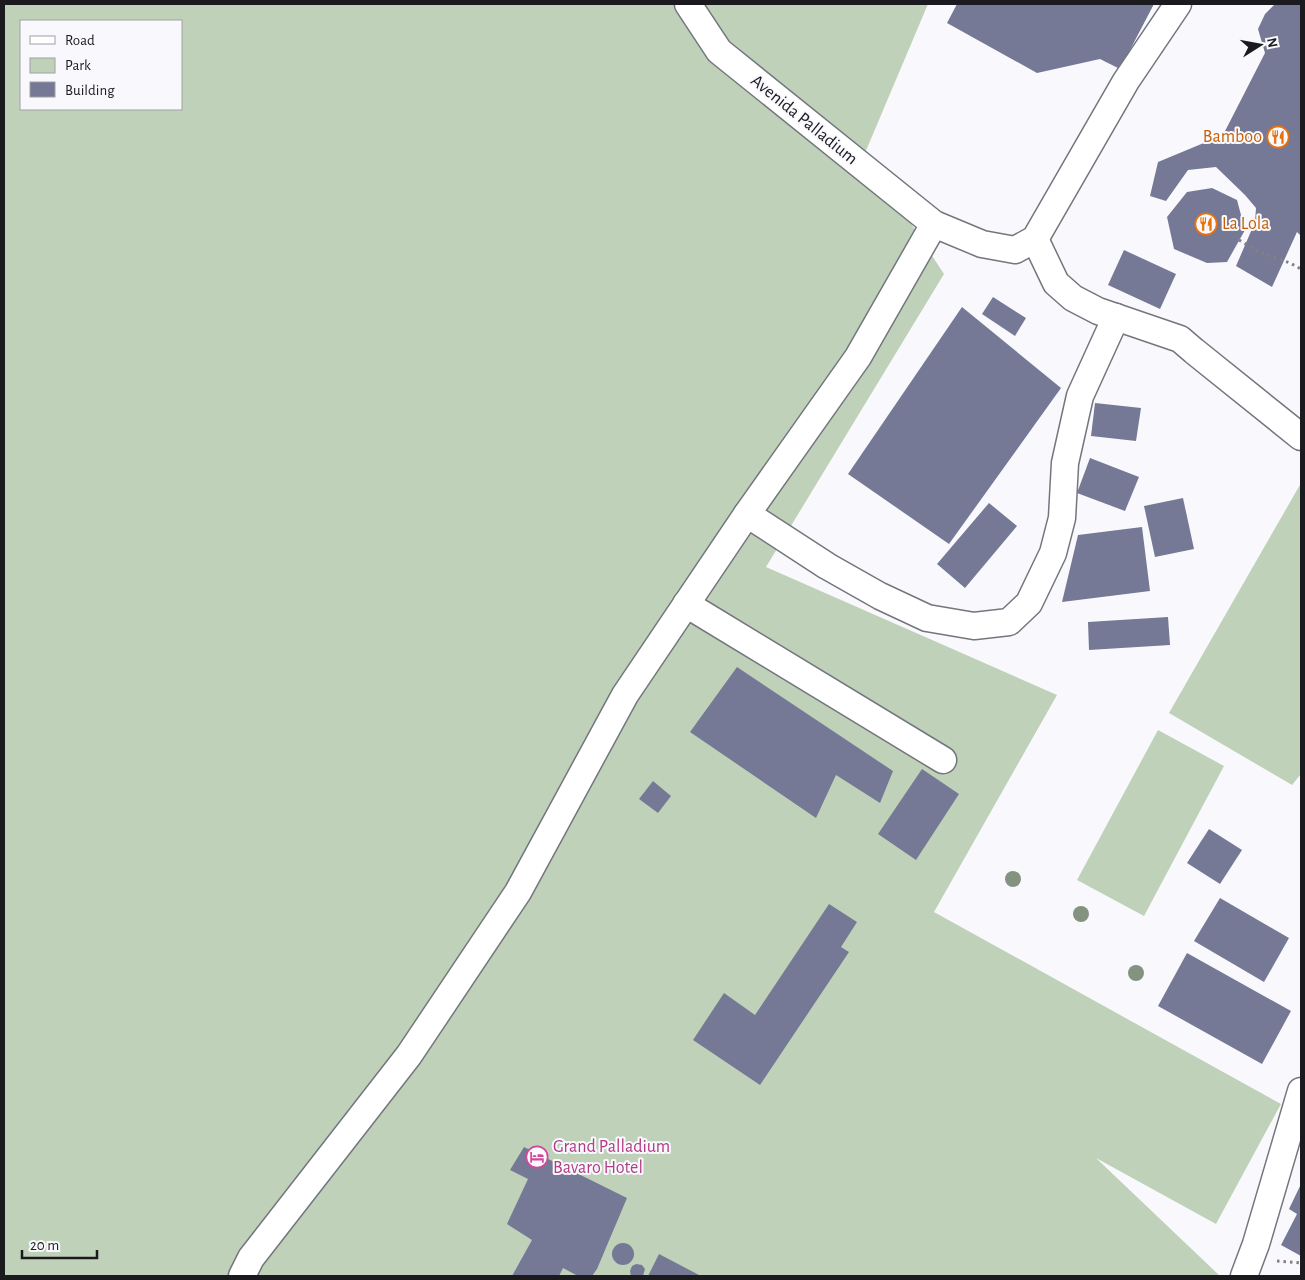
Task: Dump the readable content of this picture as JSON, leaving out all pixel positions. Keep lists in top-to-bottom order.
{
  "streets": {
    "street": ["Avenida Palladium"]
  },
  "places": {
    "restaurant": ["Bamboo", "La Lola"],
    "hotel": ["Grand Palladium Bavaro Hotel"]
  },
  "legend": ["Road", "Park", "Building"],
  "scale_bar": "20 m",
  "north": "right"
}
